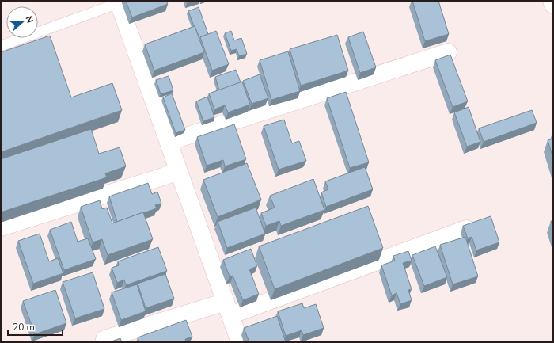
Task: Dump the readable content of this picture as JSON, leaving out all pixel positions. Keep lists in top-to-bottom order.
{
  "scale_bar": "20 m",
  "north": "right"
}
